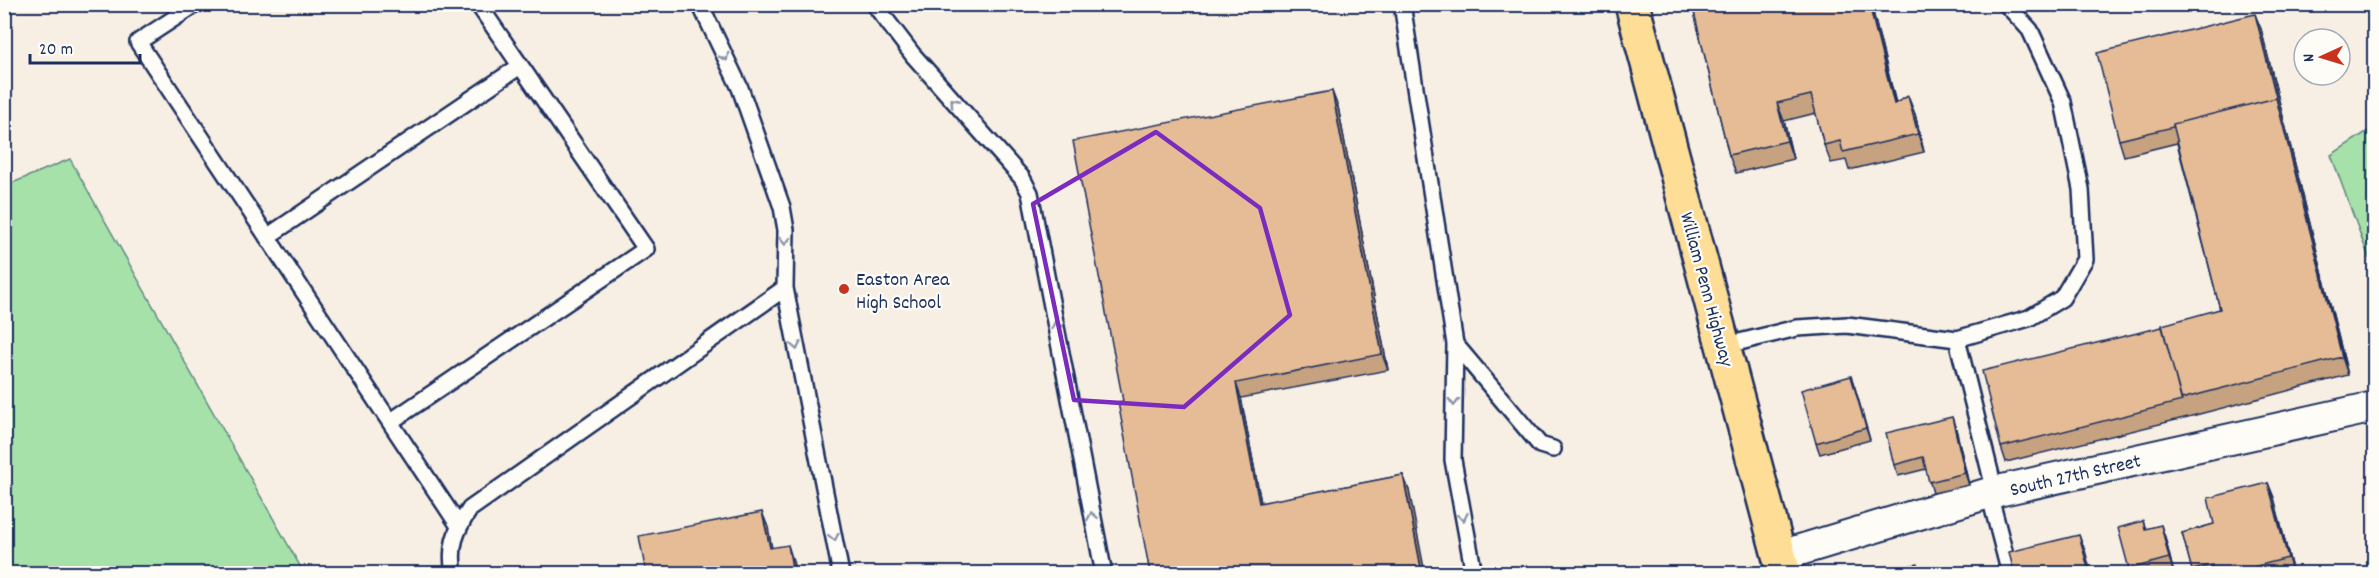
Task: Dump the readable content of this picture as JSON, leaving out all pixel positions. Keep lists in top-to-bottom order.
{
  "streets": {
    "main road": ["William Penn Highway"],
    "street": ["South 27th Street"]
  },
  "crossings": [
    ["William Penn Highway", "South 27th Street"]
  ],
  "places": ["Easton Area High School"],
  "scale_bar": "20 m",
  "north": "left"
}
